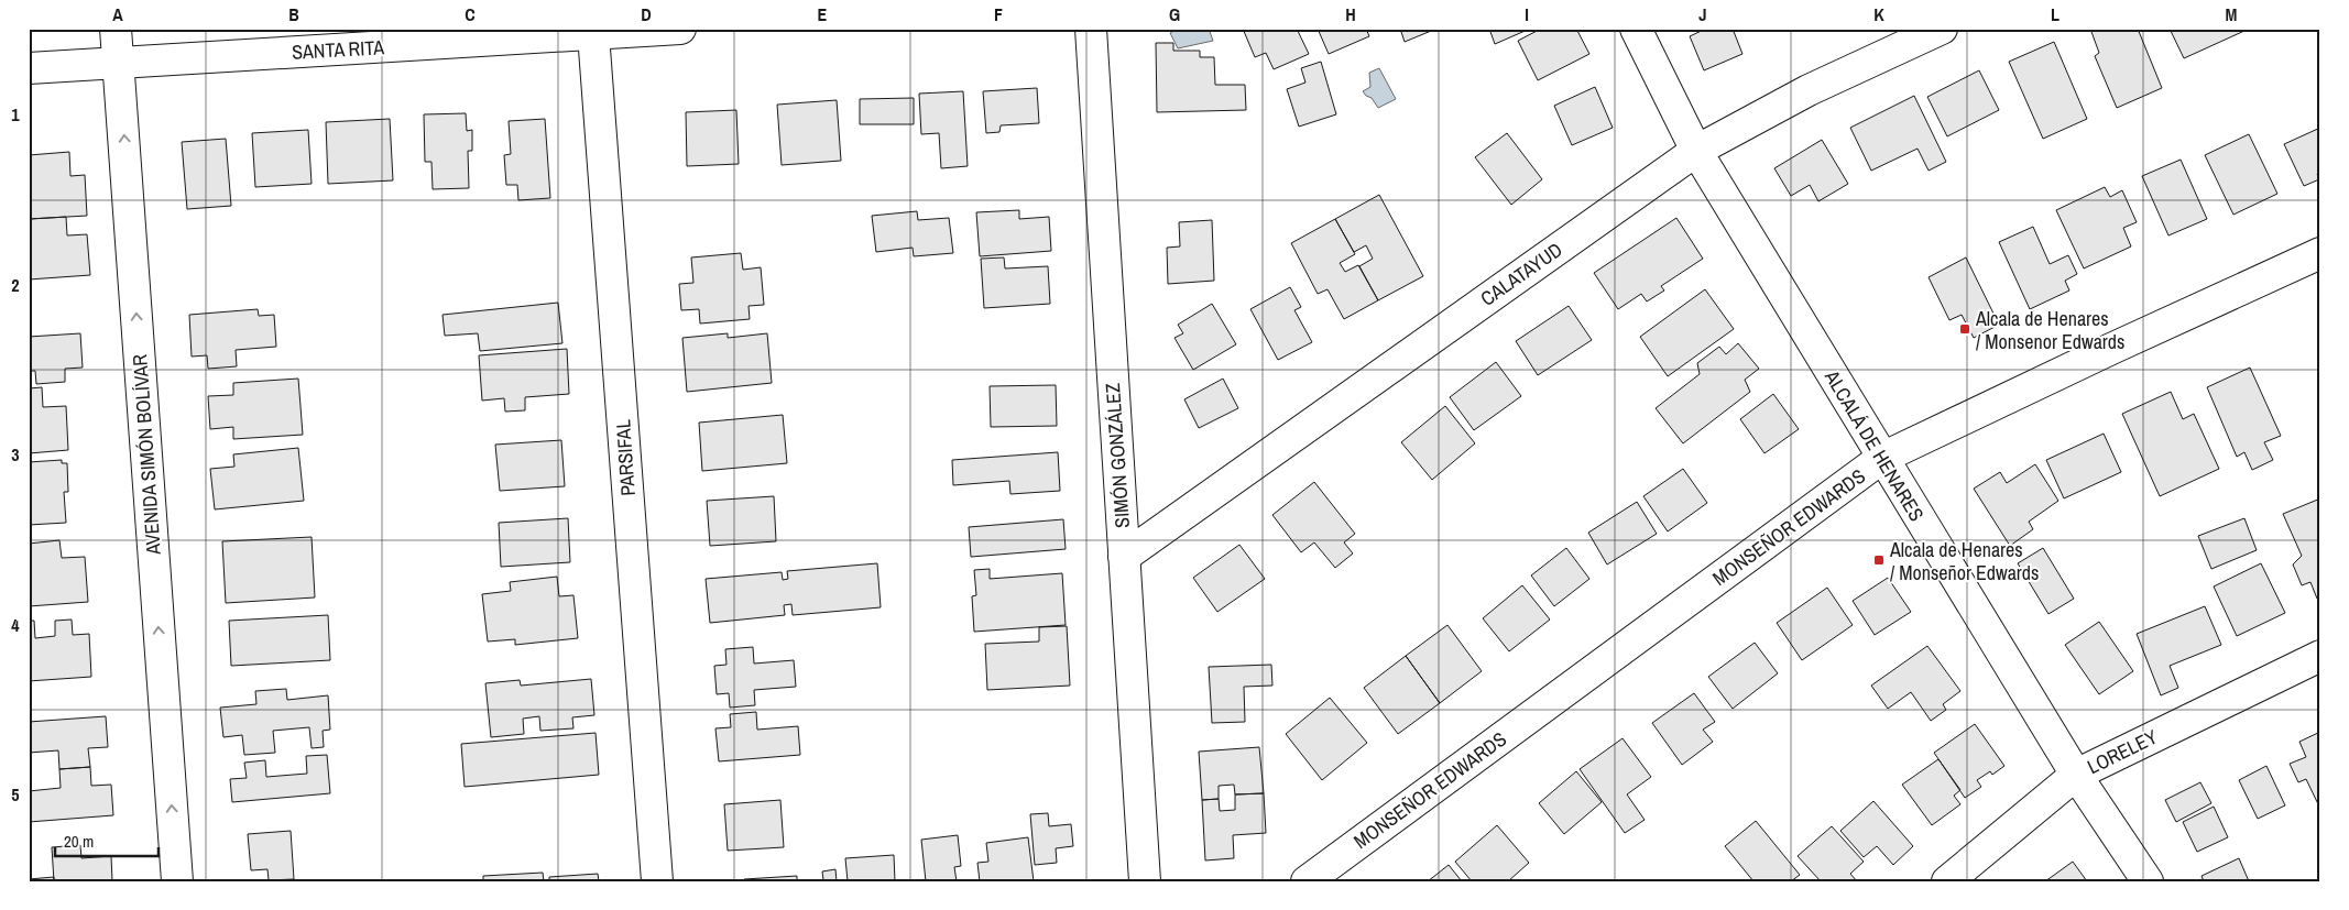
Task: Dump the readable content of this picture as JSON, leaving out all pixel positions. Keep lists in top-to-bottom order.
{
  "streets": {
    "street": [
      "SANTA RITA",
      "CALATAYUD",
      "ALCALÁ DE HENARES",
      "AVENIDA SIMÓN BOLÍVAR",
      "SIMÓN GONZÁLEZ",
      "PARSIFAL",
      "MONSEÑOR EDWARDS",
      "LORELEY"
    ]
  },
  "crossings": [
    ["SANTA RITA", "AVENIDA SIMÓN BOLÍVAR"],
    ["SANTA RITA", "PARSIFAL"],
    ["CALATAYUD", "ALCALÁ DE HENARES"],
    ["CALATAYUD", "SIMÓN GONZÁLEZ"],
    ["ALCALÁ DE HENARES", "MONSEÑOR EDWARDS"],
    ["ALCALÁ DE HENARES", "LORELEY"]
  ],
  "one_way": ["AVENIDA SIMÓN BOLÍVAR"],
  "places": {
    "transit": ["Alcala de Henares / Monsenor Edwards", "Alcala de Henares / Monseñor Edwards"]
  },
  "scale_bar": "20 m",
  "grid": {
    "columns": [
      "A",
      "B",
      "C",
      "D",
      "E",
      "F",
      "G",
      "H",
      "I",
      "J",
      "K",
      "L",
      "M"
    ],
    "rows": [
      "1",
      "2",
      "3",
      "4",
      "5"
    ]
  }
}
